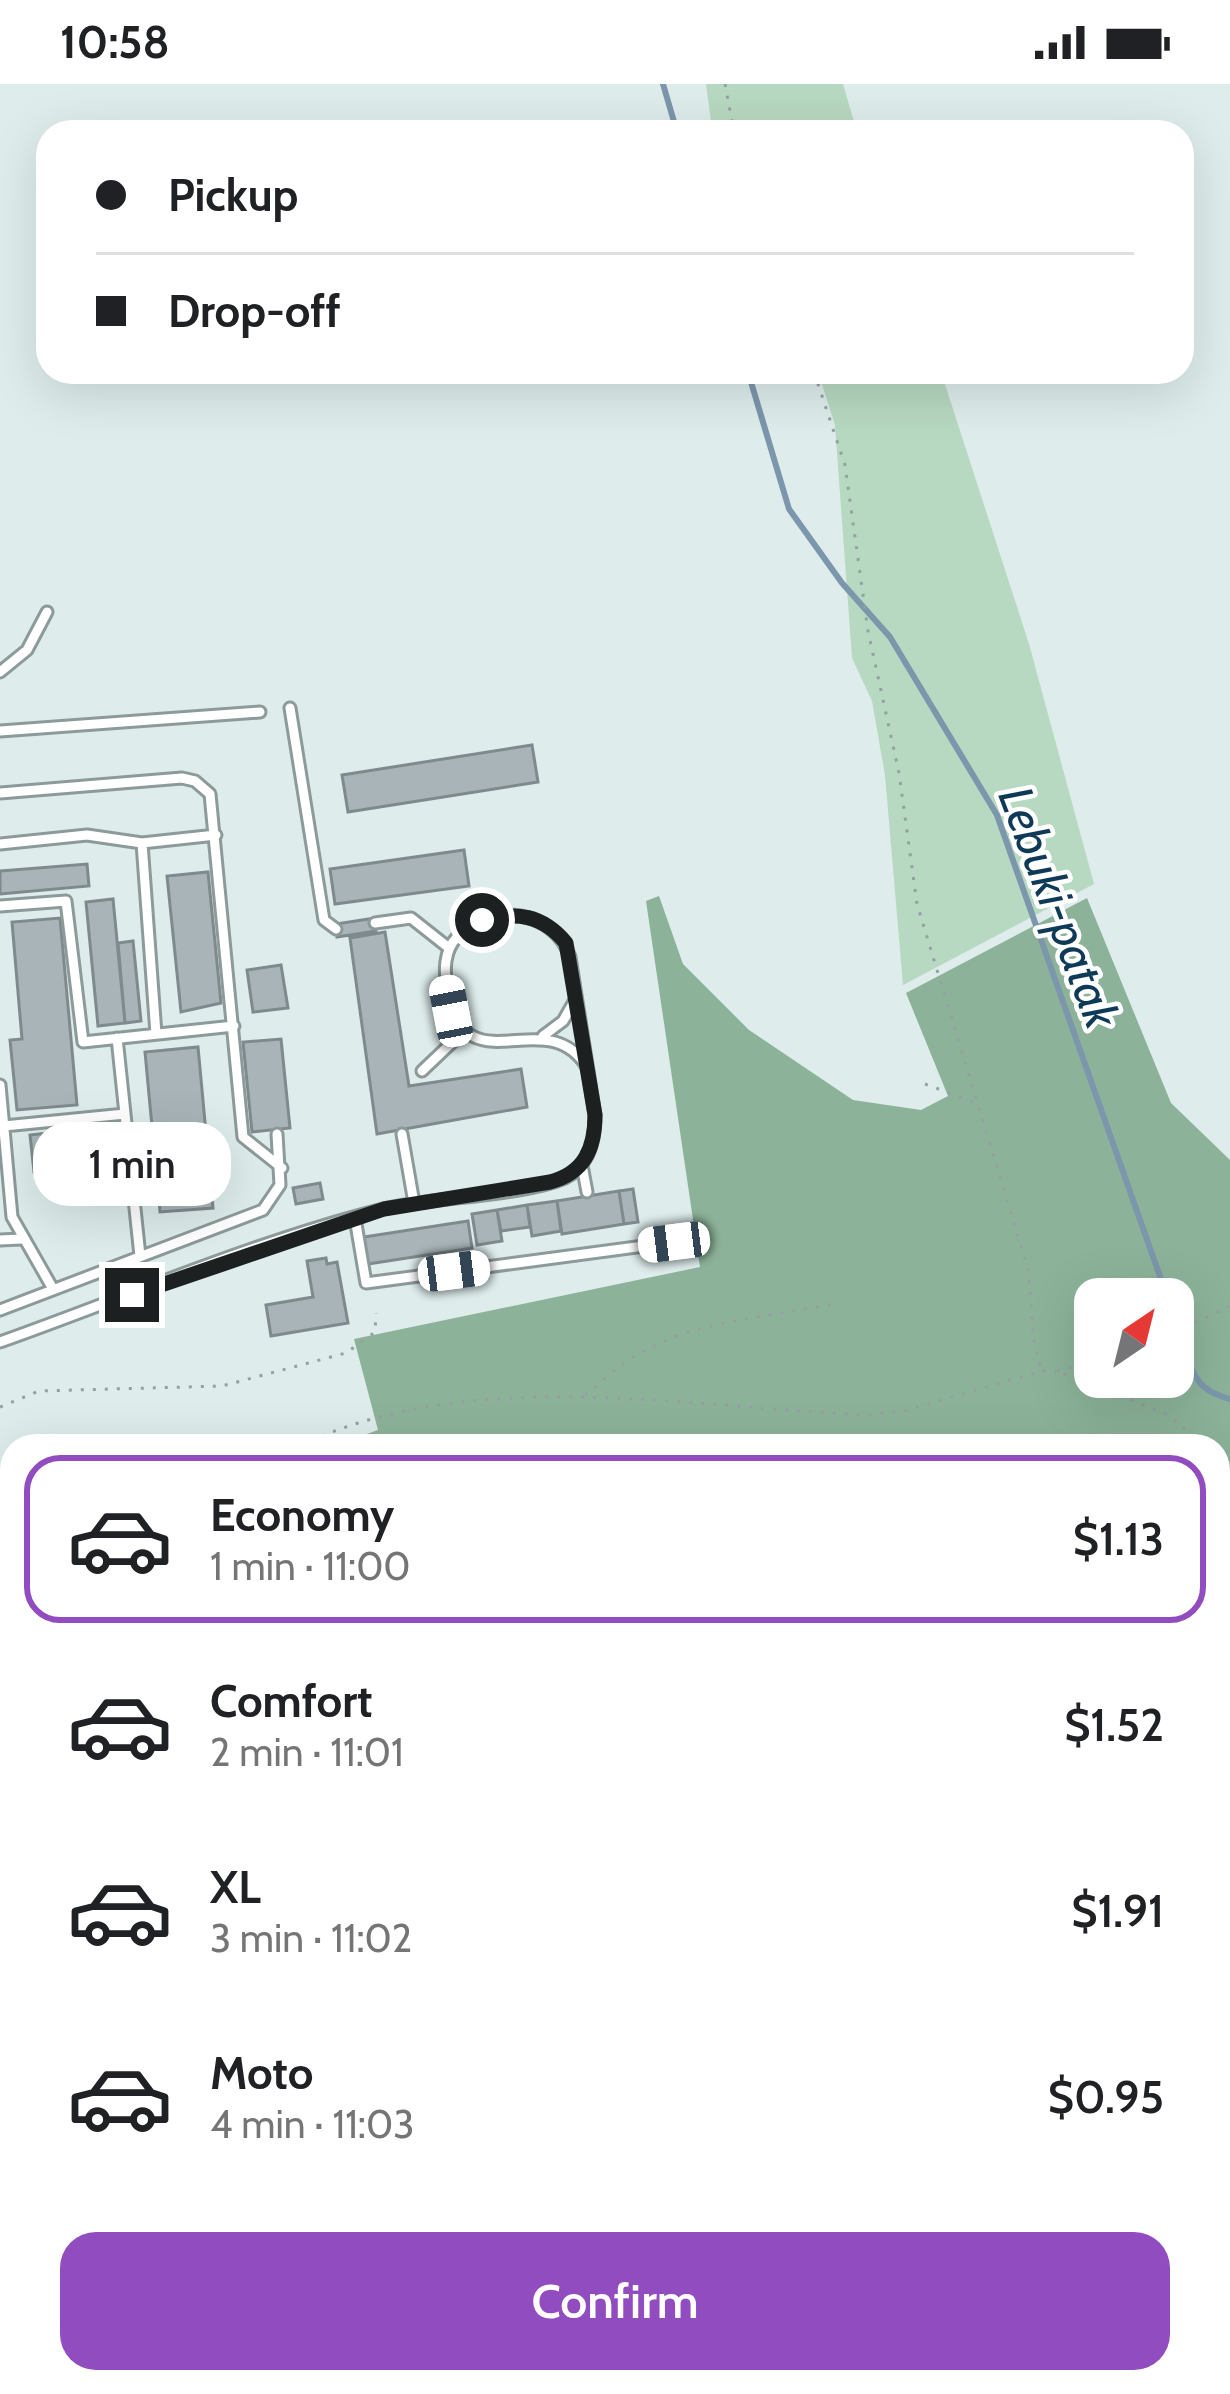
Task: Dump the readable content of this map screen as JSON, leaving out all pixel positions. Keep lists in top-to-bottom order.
{
  "water": ["Lebuki-patak"],
  "north": "top right",
  "page": {
    "status": "10:58",
    "banner": ["Pickup", "Drop-off"],
    "bubble": "1 min",
    "list": [
      {
        "name": "Economy",
        "note": "1 min · 11:00",
        "value": "$1.13"
      },
      {
        "name": "Comfort",
        "note": "2 min · 11:01",
        "value": "$1.52"
      },
      {
        "name": "XL",
        "note": "3 min · 11:02",
        "value": "$1.91"
      },
      {
        "name": "Moto",
        "note": "4 min · 11:03",
        "value": "$0.95"
      }
    ],
    "buttons": "Confirm"
  }
}
